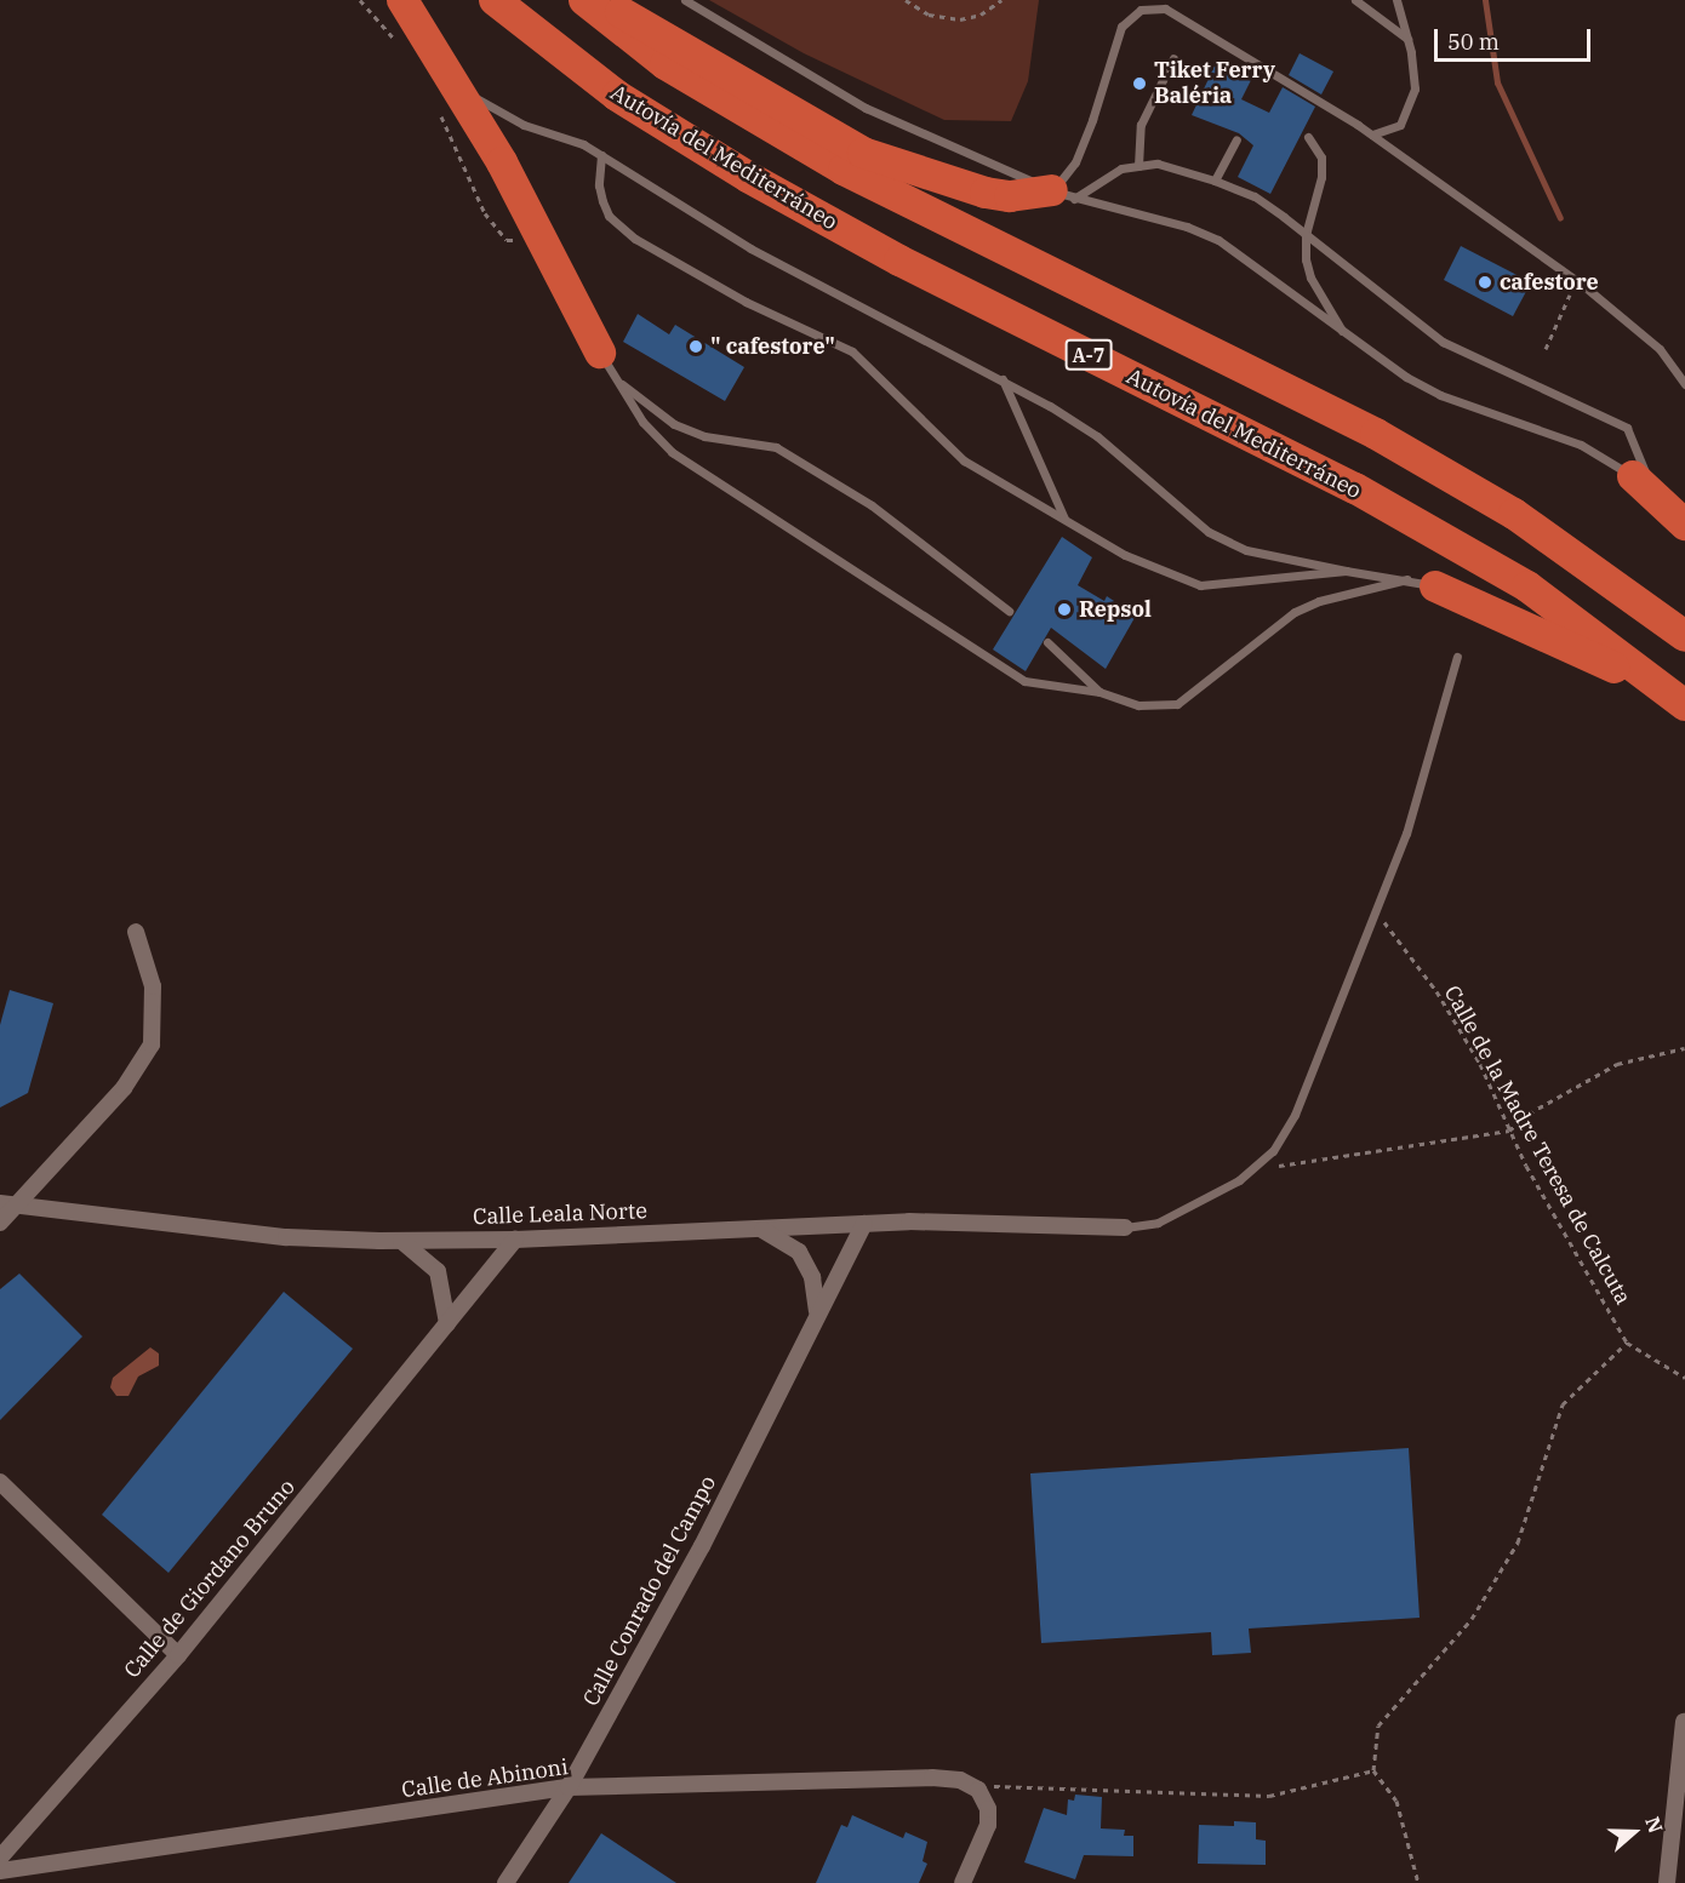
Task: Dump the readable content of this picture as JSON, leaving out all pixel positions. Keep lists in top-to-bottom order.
{
  "streets": {
    "highway": ["Autovía del Mediterráneo", "A-7"],
    "street": [
      "Calle Leala Norte",
      "Calle de Giordano Bruno",
      "Calle Conrado del Campo",
      "Calle de Abinoni"
    ],
    "path": ["Calle de la Madre Teresa de Calcuta"]
  },
  "crossings": [
    ["Calle Leala Norte", "Calle de Giordano Bruno"],
    ["Calle Leala Norte", "Calle Conrado del Campo"],
    ["Calle Conrado del Campo", "Calle de Abinoni"]
  ],
  "places": [
    "Tiket Ferry Baléria",
    "cafestore",
    "\" cafestore\"",
    "Repsol"
  ],
  "scale_bar": "50 m",
  "north": "right"
}
